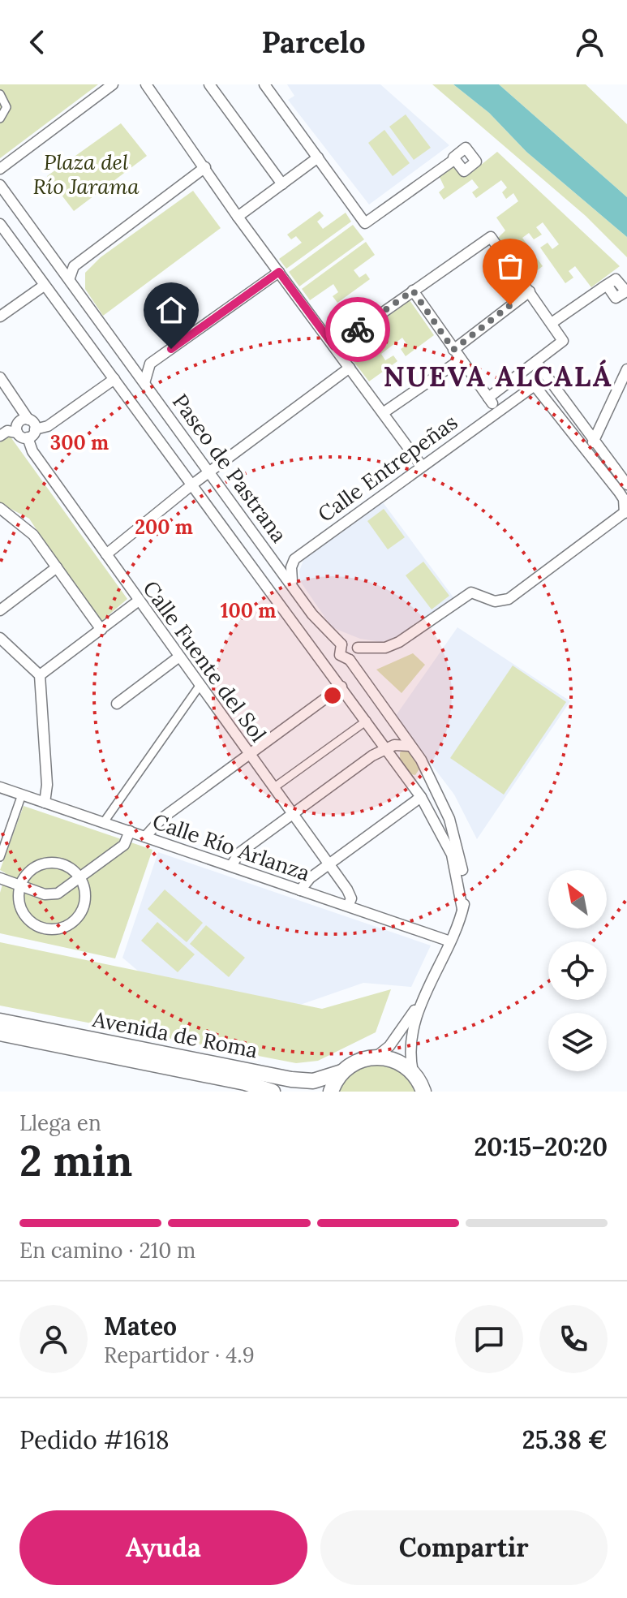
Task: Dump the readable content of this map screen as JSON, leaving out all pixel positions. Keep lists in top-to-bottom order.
{
  "streets": {
    "main road": ["Avenida de Roma"],
    "street": [
      "Paseo de Pastrana",
      "Calle Entrepeñas",
      "Calle Fuente del Sol",
      "Calle Río Arlanza"
    ]
  },
  "crossings": [
    ["Calle Fuente del Sol", "Calle Río Arlanza"]
  ],
  "districts": ["NUEVA ALCALÁ"],
  "parks": ["Plaza del Río Jarama"],
  "north": "top left",
  "page": {
    "header": "Parcelo",
    "heading": ["2 min", "Llega en", "20:15–20:20"],
    "panel": [
      "Mateo",
      "Repartidor · 4.9",
      "Pedido #1618",
      "25.38 €"
    ],
    "bar": "En camino · 210 m",
    "buttons": ["Ayuda", "Compartir"]
  },
  "rings": ["300 m", "200 m", "100 m"]
}
